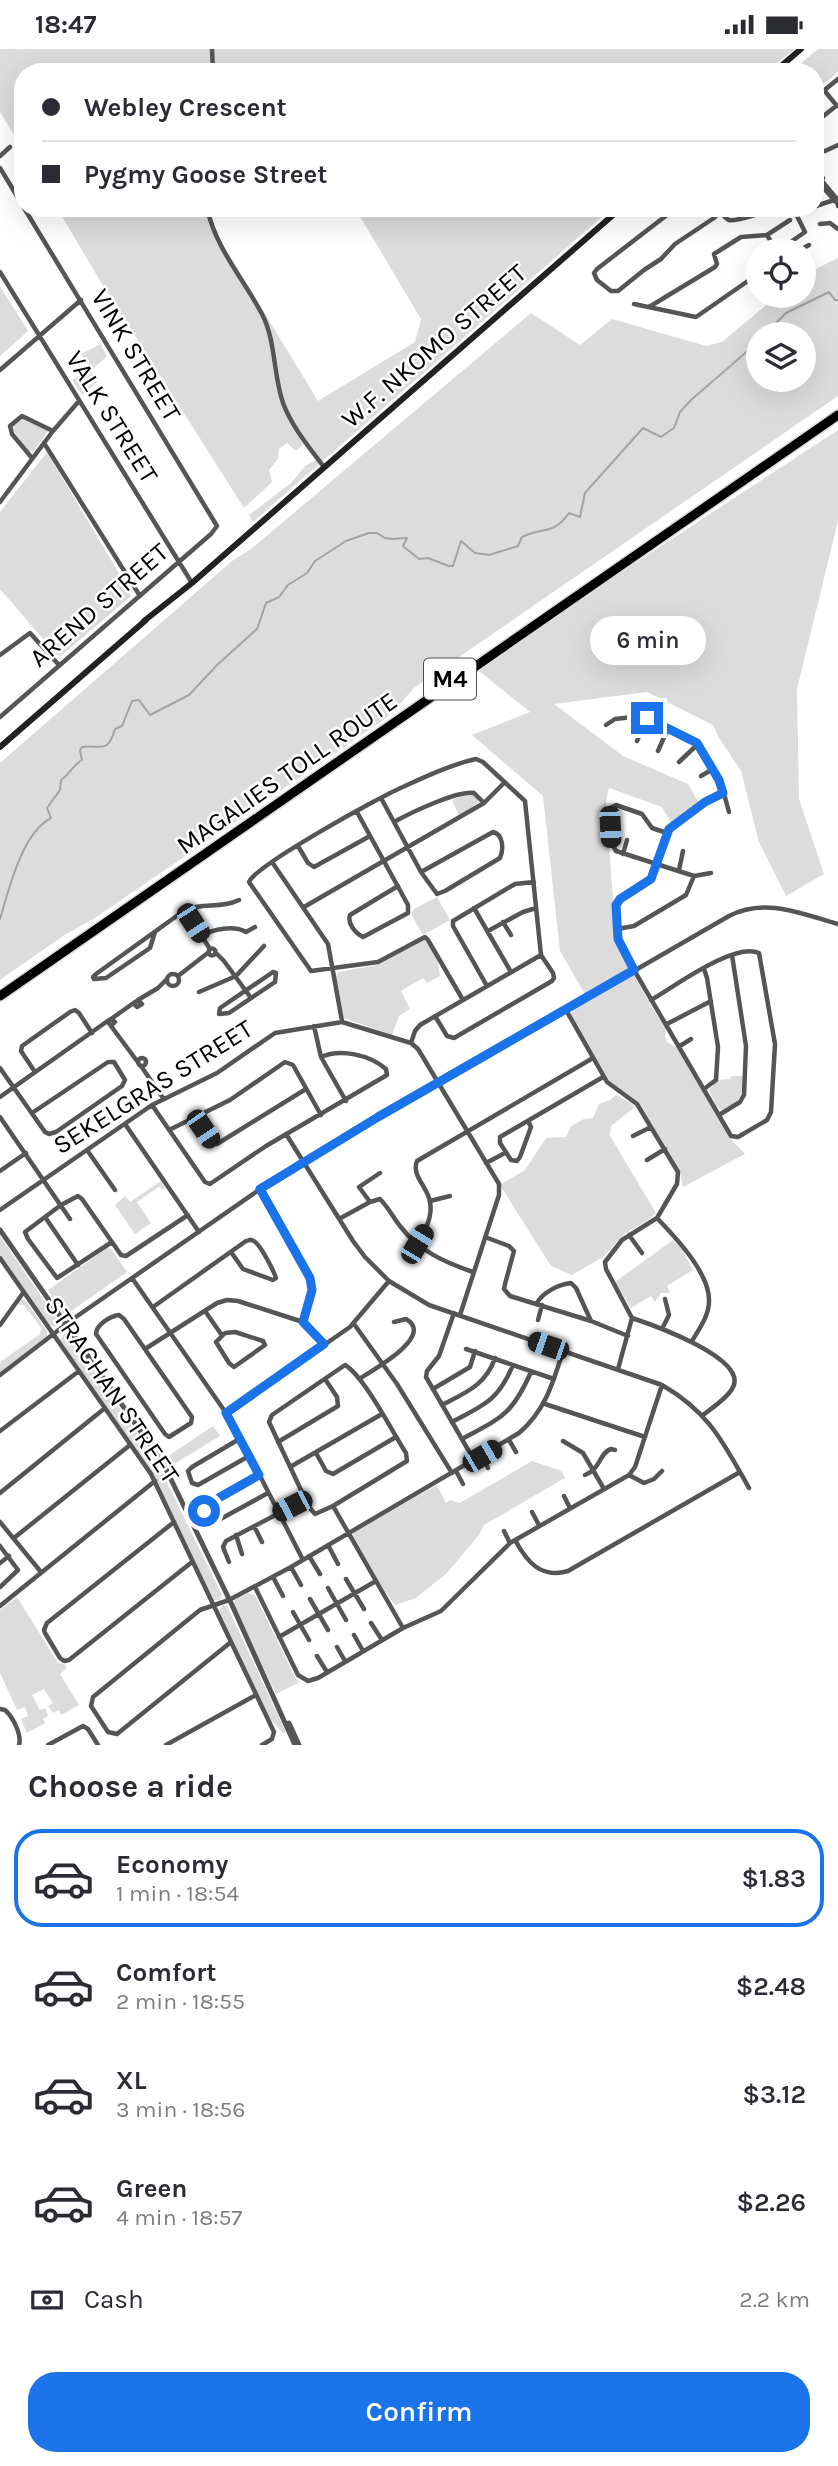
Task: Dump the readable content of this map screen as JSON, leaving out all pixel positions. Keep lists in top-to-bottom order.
{
  "streets": {
    "highway": ["M4", "MAGALIES TOLL ROUTE"],
    "main road": ["W.F. NKOMO STREET"],
    "street": [
      "VINK STREET",
      "VALK STREET",
      "AREND STREET",
      "SEKELGRAS STREET",
      "STRACHAN STREET"
    ]
  },
  "crossings": [
    ["W.F. NKOMO STREET", "VALK STREET"],
    ["VINK STREET", "AREND STREET"],
    ["VALK STREET", "AREND STREET"]
  ],
  "page": {
    "status": "18:47",
    "banner": ["Webley Crescent", "Pygmy Goose Street"],
    "bubble": "6 min",
    "heading": "Choose a ride",
    "list": [
      {
        "name": "Economy",
        "note": "1 min · 18:54",
        "value": "$1.83"
      },
      {
        "name": "Comfort",
        "note": "2 min · 18:55",
        "value": "$2.48"
      },
      {
        "name": "XL",
        "note": "3 min · 18:56",
        "value": "$3.12"
      },
      {
        "name": "Green",
        "note": "4 min · 18:57",
        "value": "$2.26"
      }
    ],
    "pay": ["Cash", "2.2 km"],
    "buttons": "Confirm"
  }
}
